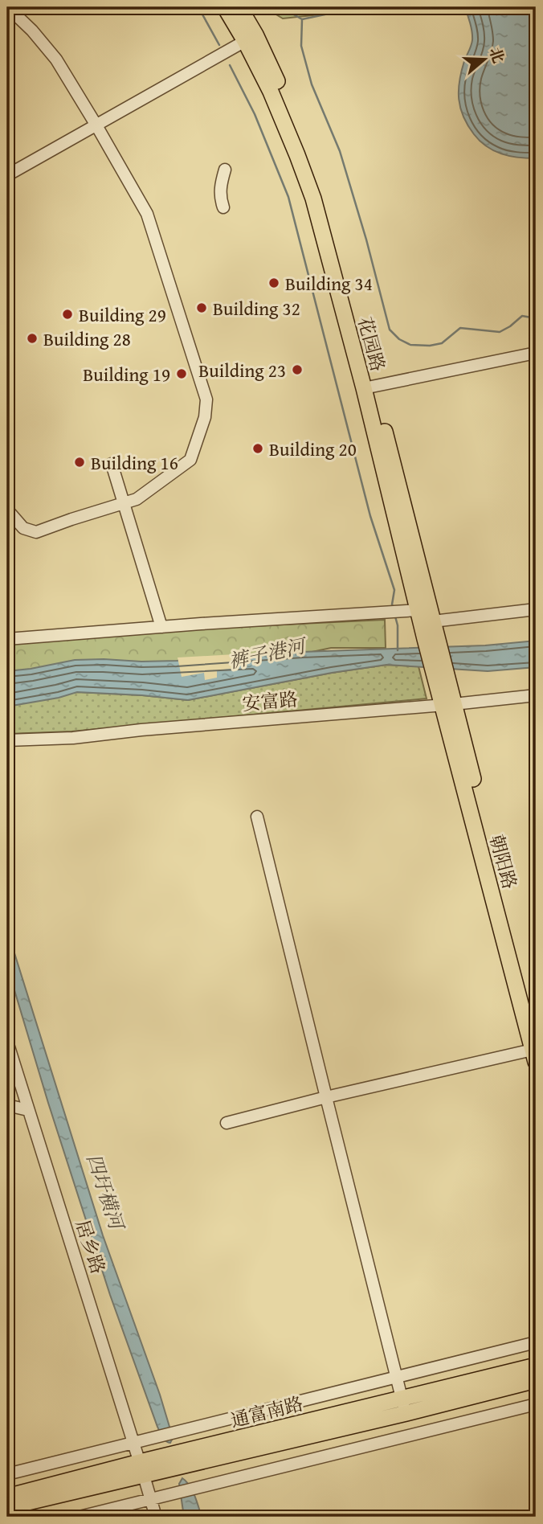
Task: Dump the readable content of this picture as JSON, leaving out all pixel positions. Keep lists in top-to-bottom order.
{
  "streets": {
    "main road": ["花园路", "朝阳路", "通富南路"],
    "street": ["安富路", "居乡路"]
  },
  "crossings": [
    ["花园路", "安富路"],
    ["花园路", "朝阳路"],
    ["安富路", "朝阳路"],
    ["居乡路", "通富南路"]
  ],
  "water": ["裤子港河", "四圩横河"],
  "places": [
    "Building 34",
    "Building 32",
    "Building 29",
    "Building 28",
    "Building 23",
    "Building 19",
    "Building 20",
    "Building 16"
  ],
  "north": "right"
}
